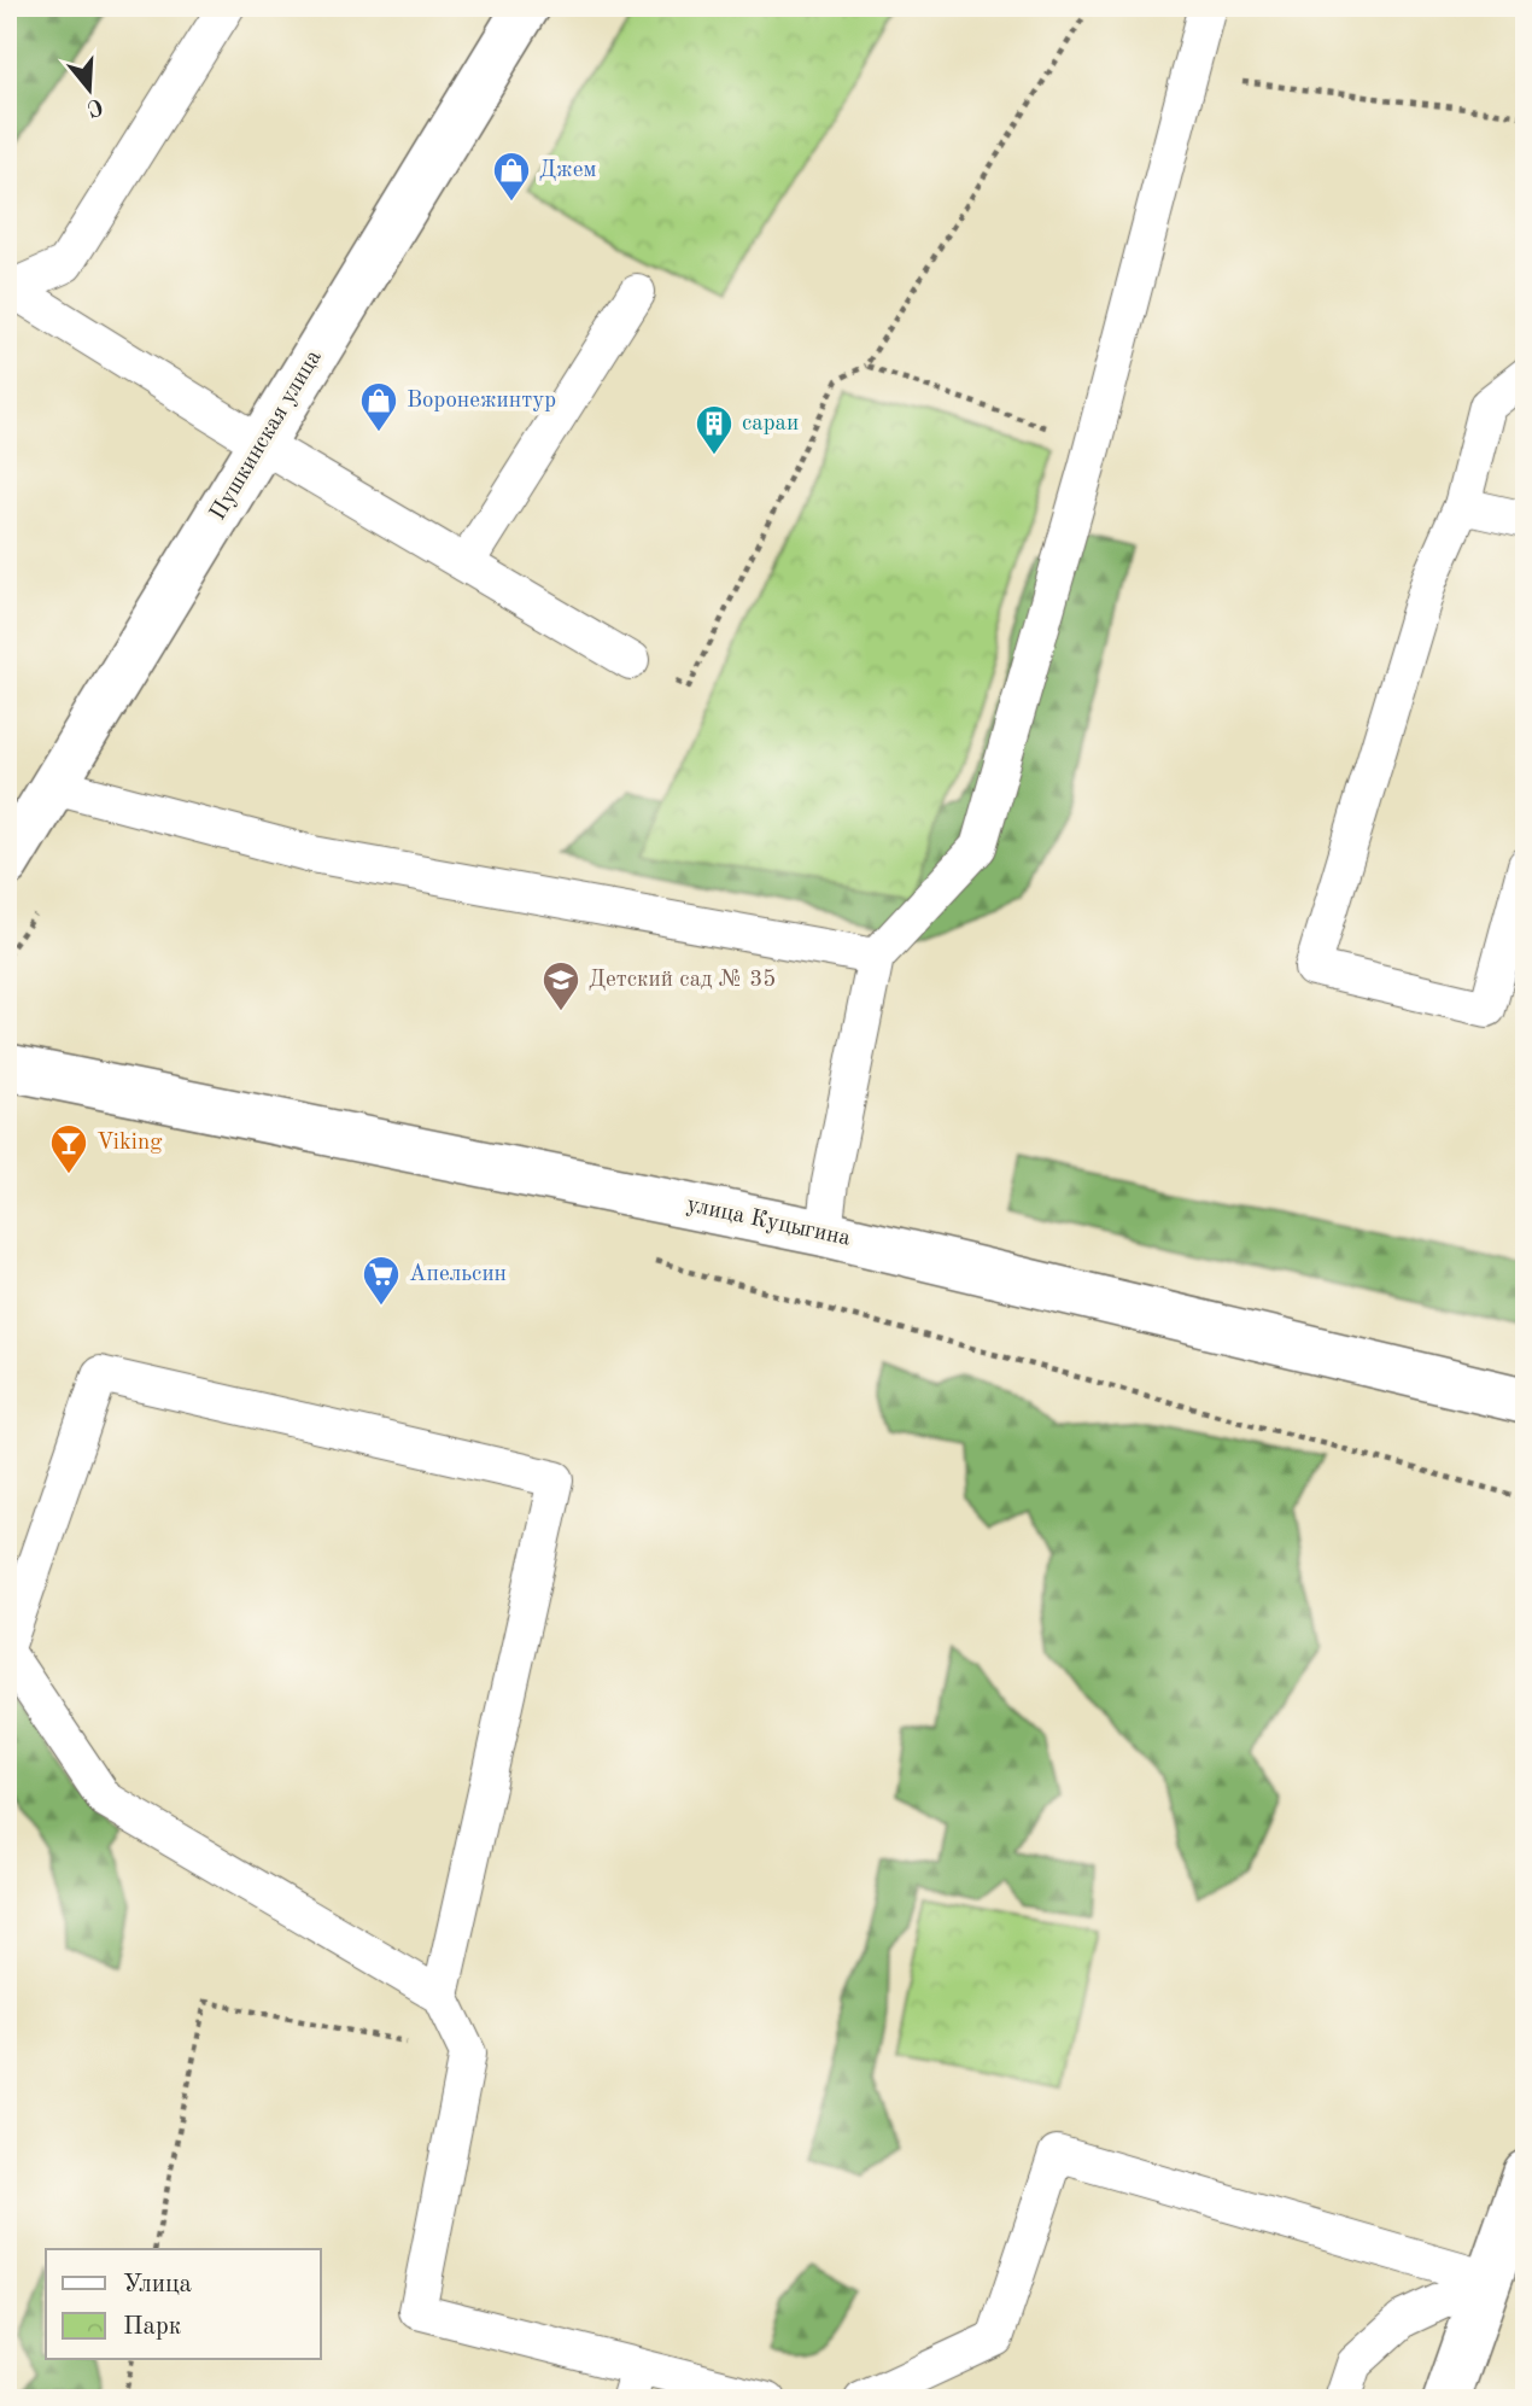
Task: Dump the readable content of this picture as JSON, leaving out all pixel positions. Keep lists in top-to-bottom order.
{
  "streets": {
    "street": ["Пушкинская улица", "улица Куцыгина"]
  },
  "places": {
    "shop": ["Джем", "Воронежинтур"],
    "building": ["сараи"],
    "school or university": ["Детский сад № 35"],
    "bar": ["Viking"],
    "supermarket": ["Апельсин"]
  },
  "legend": ["Улица", "Парк"],
  "north": "bottom"
}
